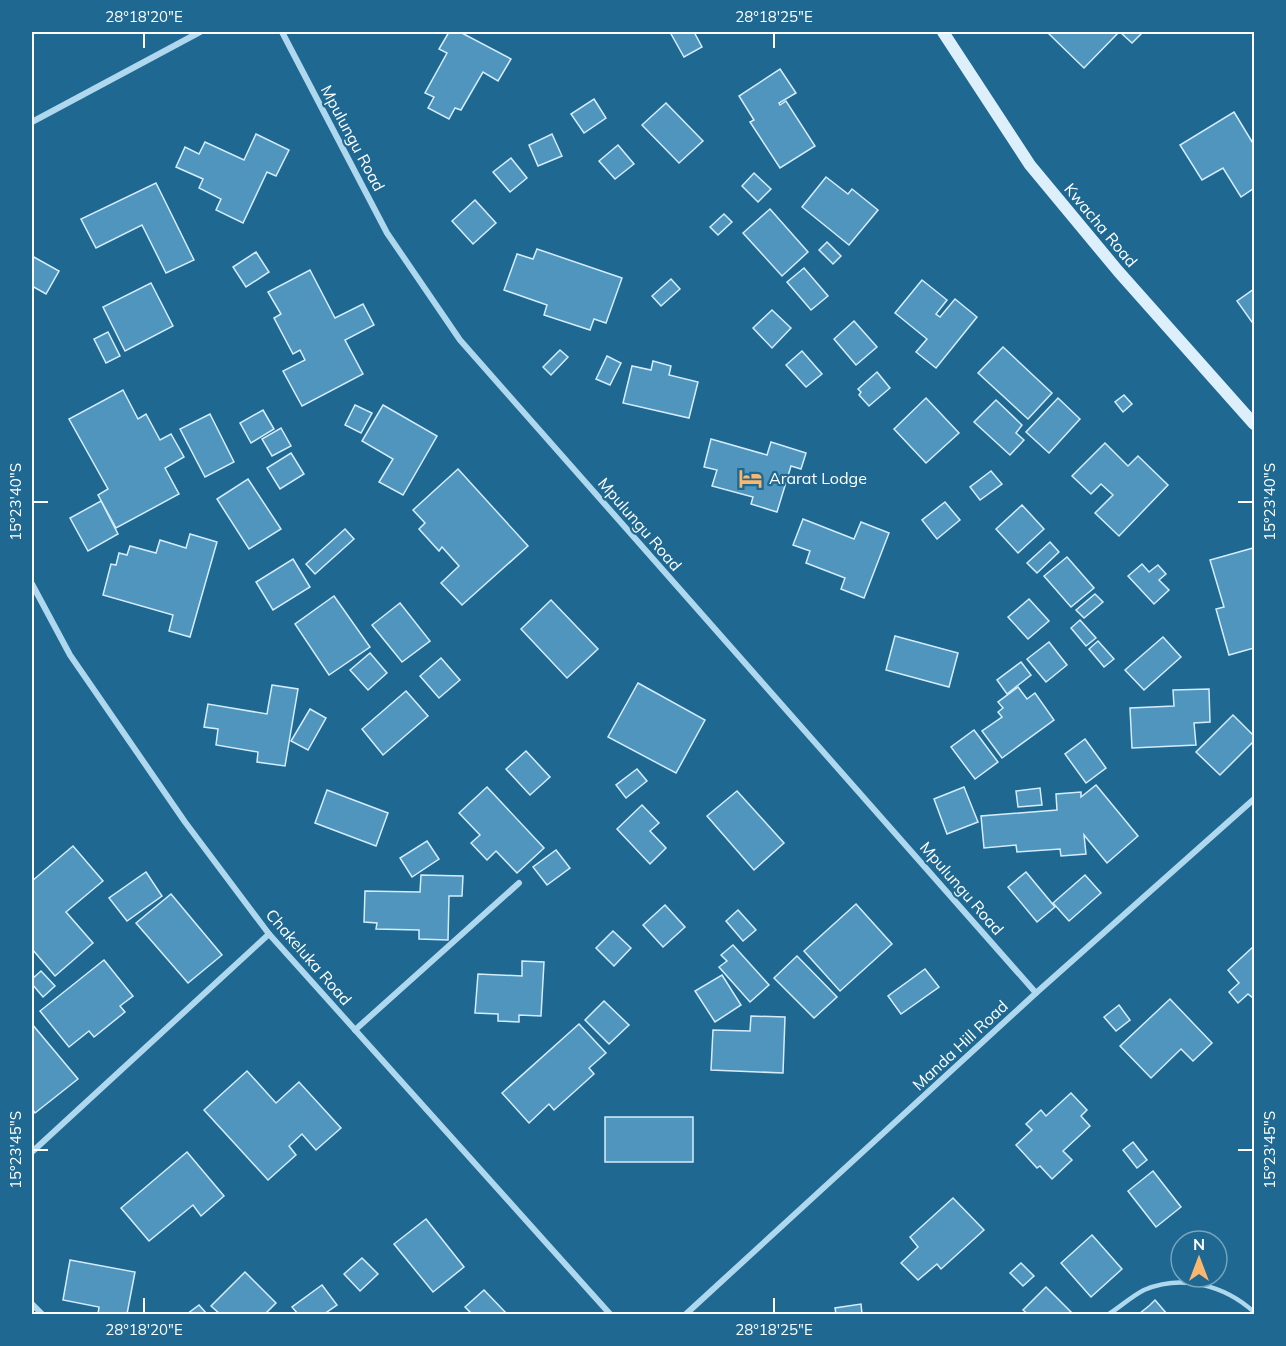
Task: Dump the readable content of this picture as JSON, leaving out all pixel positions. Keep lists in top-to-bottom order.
{
  "streets": {
    "main road": ["Kwacha Road"],
    "street": ["Mpulungu Road", "Chakeluka Road", "Manda Hill Road"]
  },
  "crossings": [
    ["Mpulungu Road", "Manda Hill Road"]
  ],
  "places": {
    "hotel": ["Ararat Lodge"]
  },
  "north": "top",
  "coordinates": [
    "28°18'20\"E",
    "28°18'25\"E",
    "15°23'40\"S",
    "15°23'45\"S"
  ]
}
